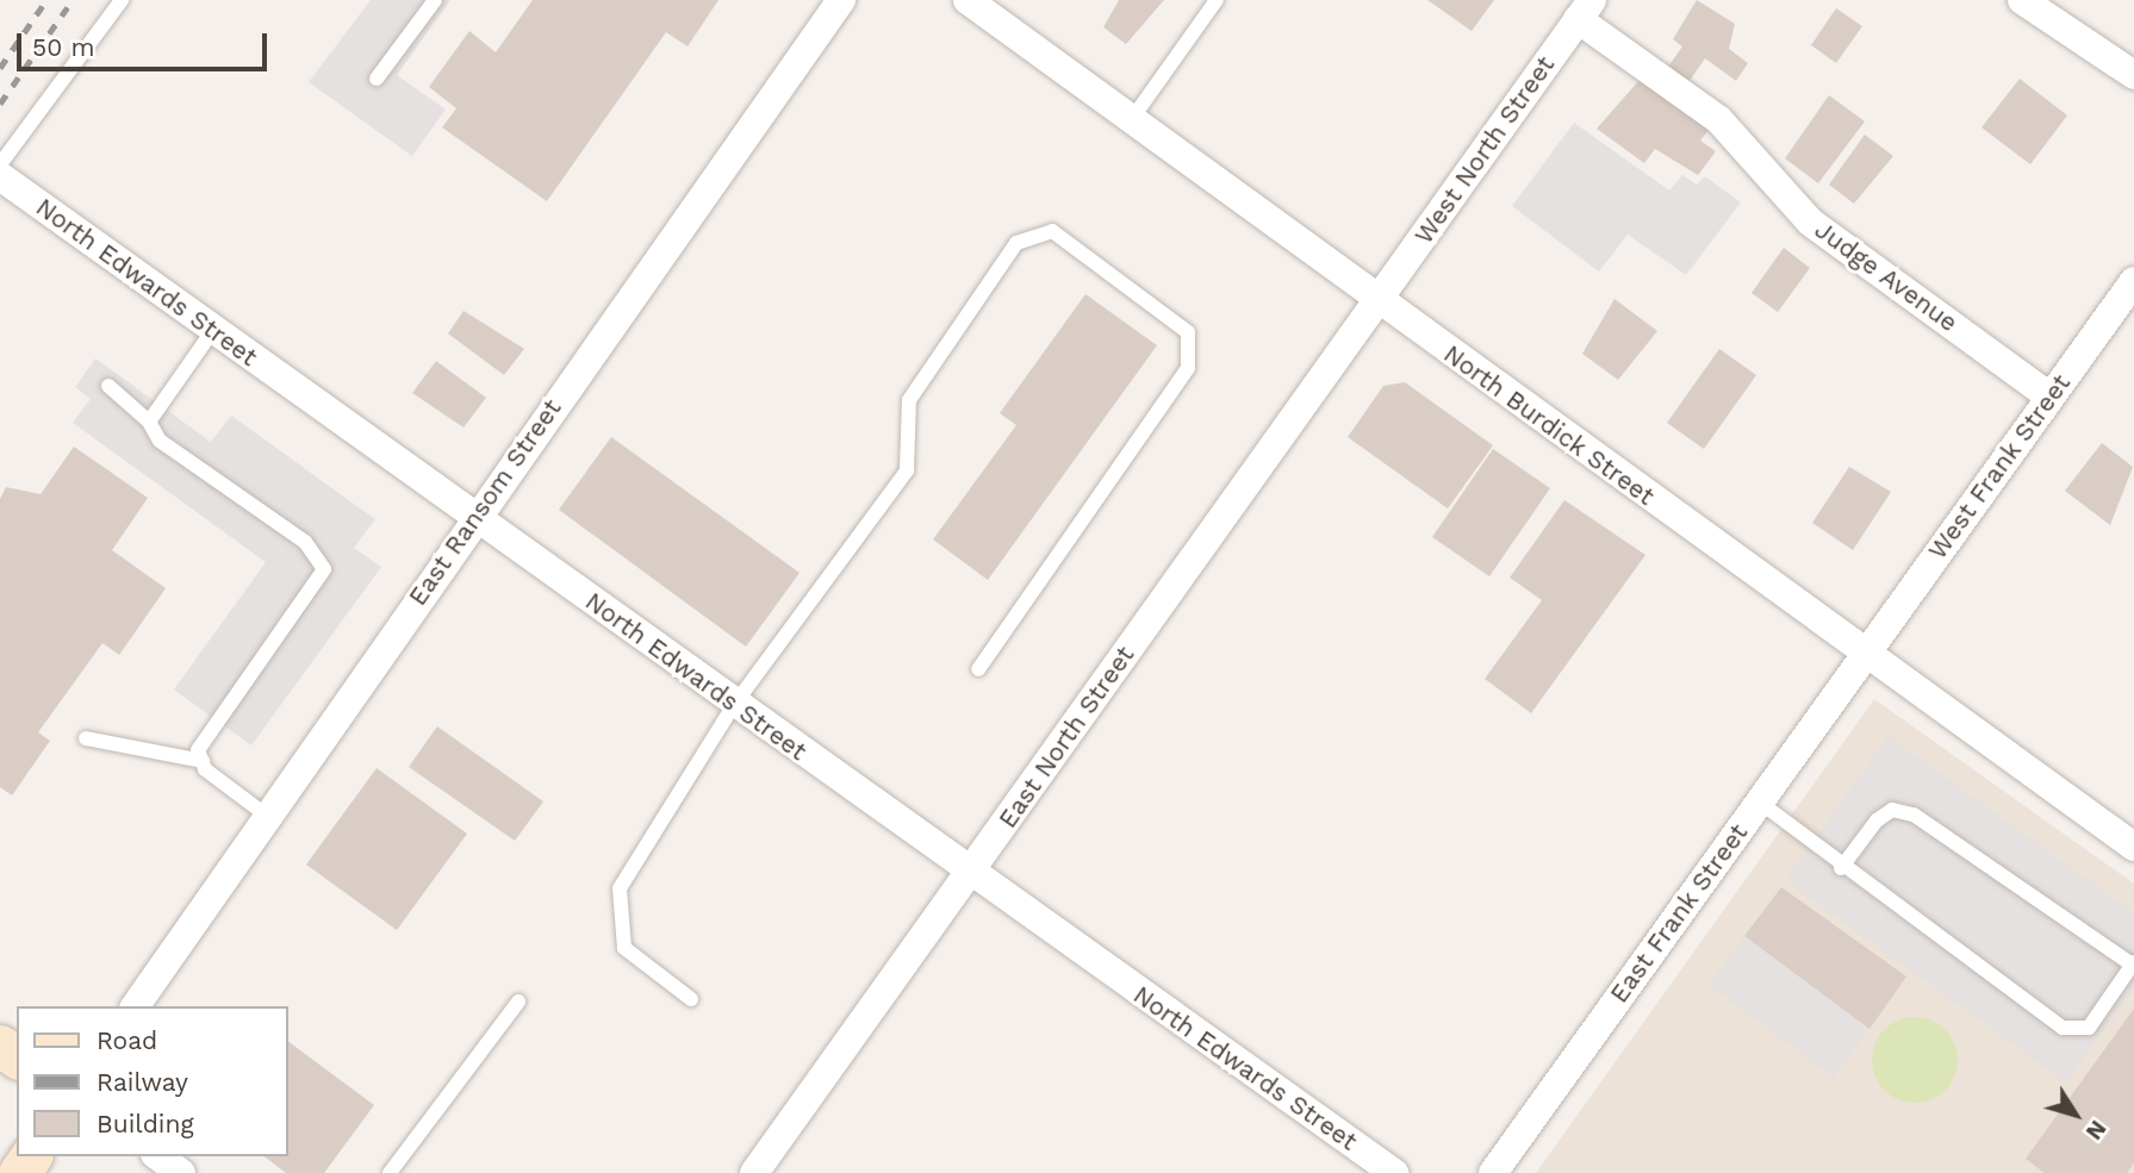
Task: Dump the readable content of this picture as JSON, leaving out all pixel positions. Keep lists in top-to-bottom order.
{
  "streets": {
    "street": [
      "West North Street",
      "Judge Avenue",
      "North Edwards Street",
      "North Burdick Street",
      "West Frank Street",
      "East Ransom Street",
      "East North Street",
      "East Frank Street"
    ]
  },
  "crossings": [
    ["West North Street", "Judge Avenue"],
    ["West North Street", "North Burdick Street"],
    ["West North Street", "East North Street"],
    ["Judge Avenue", "West Frank Street"],
    ["North Edwards Street", "East Ransom Street"],
    ["North Edwards Street", "East North Street"],
    ["North Burdick Street", "West Frank Street"],
    ["North Burdick Street", "East North Street"],
    ["North Burdick Street", "East Frank Street"],
    ["West Frank Street", "East Frank Street"]
  ],
  "legend": ["Road", "Railway", "Building"],
  "scale_bar": "50 m",
  "north": "bottom right"
}
